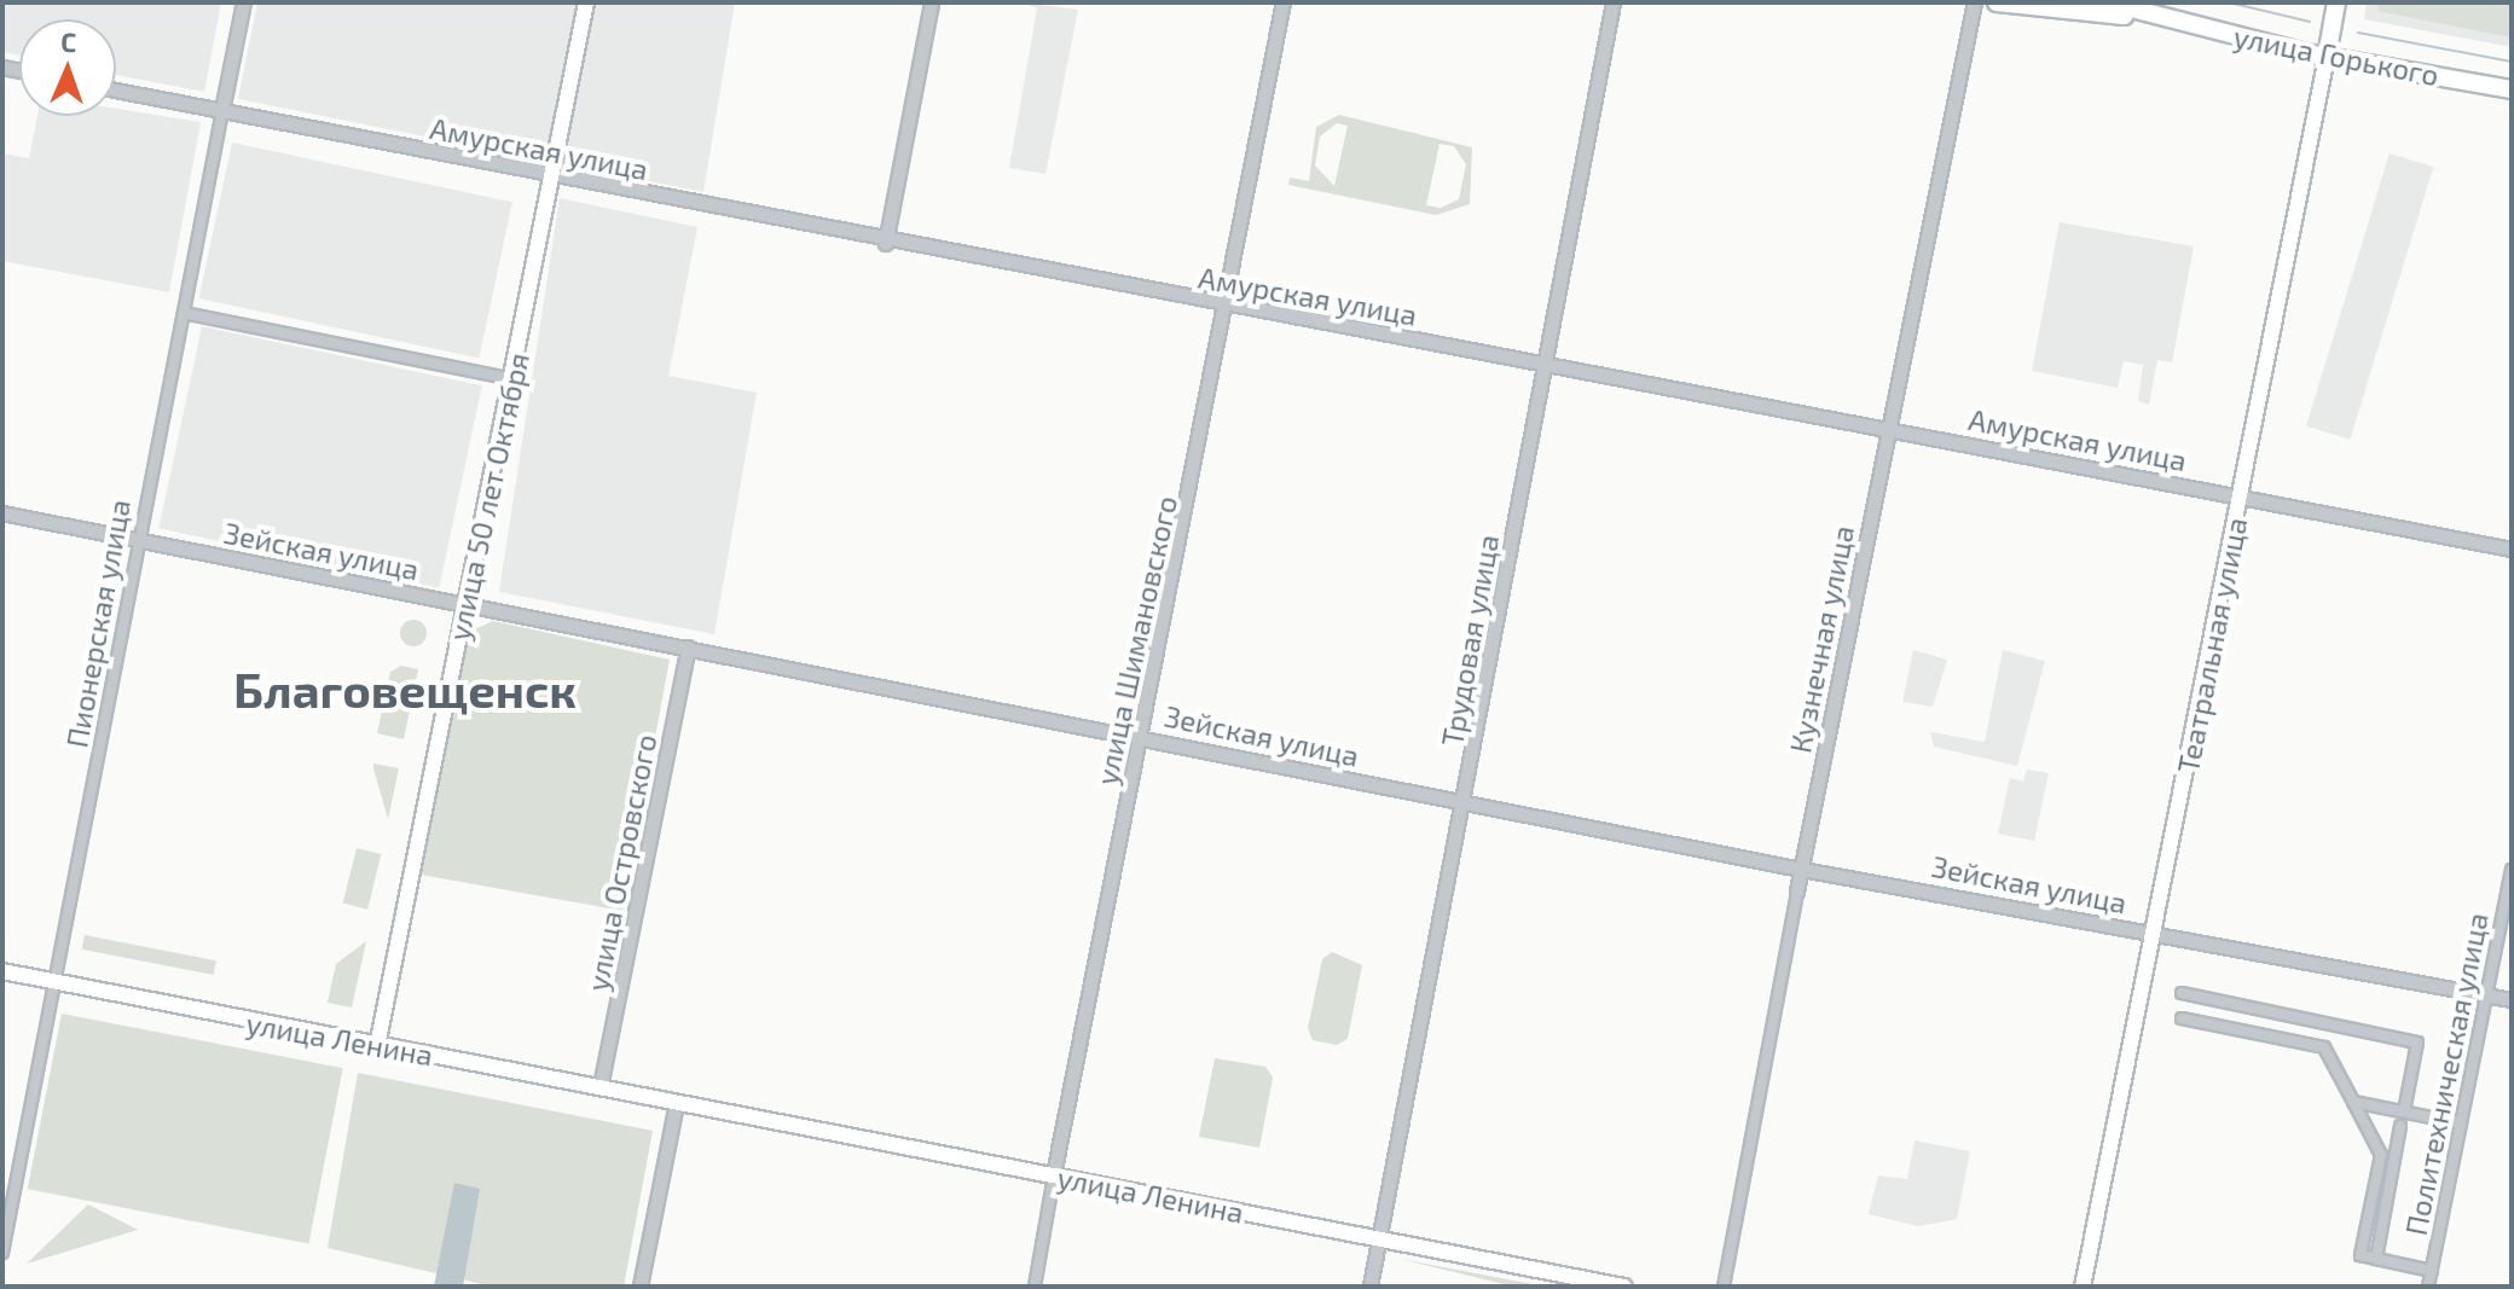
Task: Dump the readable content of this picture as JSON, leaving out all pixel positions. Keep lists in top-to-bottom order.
{
  "streets": {
    "main road": [
      "улица Горького",
      "улица 50 лет Октября",
      "Театральная улица",
      "улица Ленина"
    ],
    "street": [
      "Амурская улица",
      "Зейская улица",
      "Пионерская улица",
      "Кузнечная улица",
      "улица Шимановского",
      "Трудовая улица",
      "улица Островского",
      "Политехническая улица"
    ]
  },
  "crossings": [
    ["улица Горького", "Театральная улица"],
    ["Амурская улица", "улица 50 лет Октября"],
    ["Амурская улица", "Пионерская улица"],
    ["Амурская улица", "Кузнечная улица"],
    ["Амурская улица", "улица Шимановского"],
    ["Амурская улица", "Трудовая улица"],
    ["Амурская улица", "Театральная улица"],
    ["улица 50 лет Октября", "Зейская улица"],
    ["улица 50 лет Октября", "улица Ленина"],
    ["Зейская улица", "Пионерская улица"],
    ["Зейская улица", "Кузнечная улица"],
    ["Зейская улица", "улица Шимановского"],
    ["Зейская улица", "Трудовая улица"],
    ["Зейская улица", "Театральная улица"],
    ["Зейская улица", "улица Островского"],
    ["Зейская улица", "Политехническая улица"],
    ["Пионерская улица", "улица Ленина"],
    ["улица Шимановского", "улица Ленина"],
    ["Трудовая улица", "улица Ленина"],
    ["улица Островского", "улица Ленина"]
  ],
  "districts": ["Благовещенск"],
  "north": "top"
}
